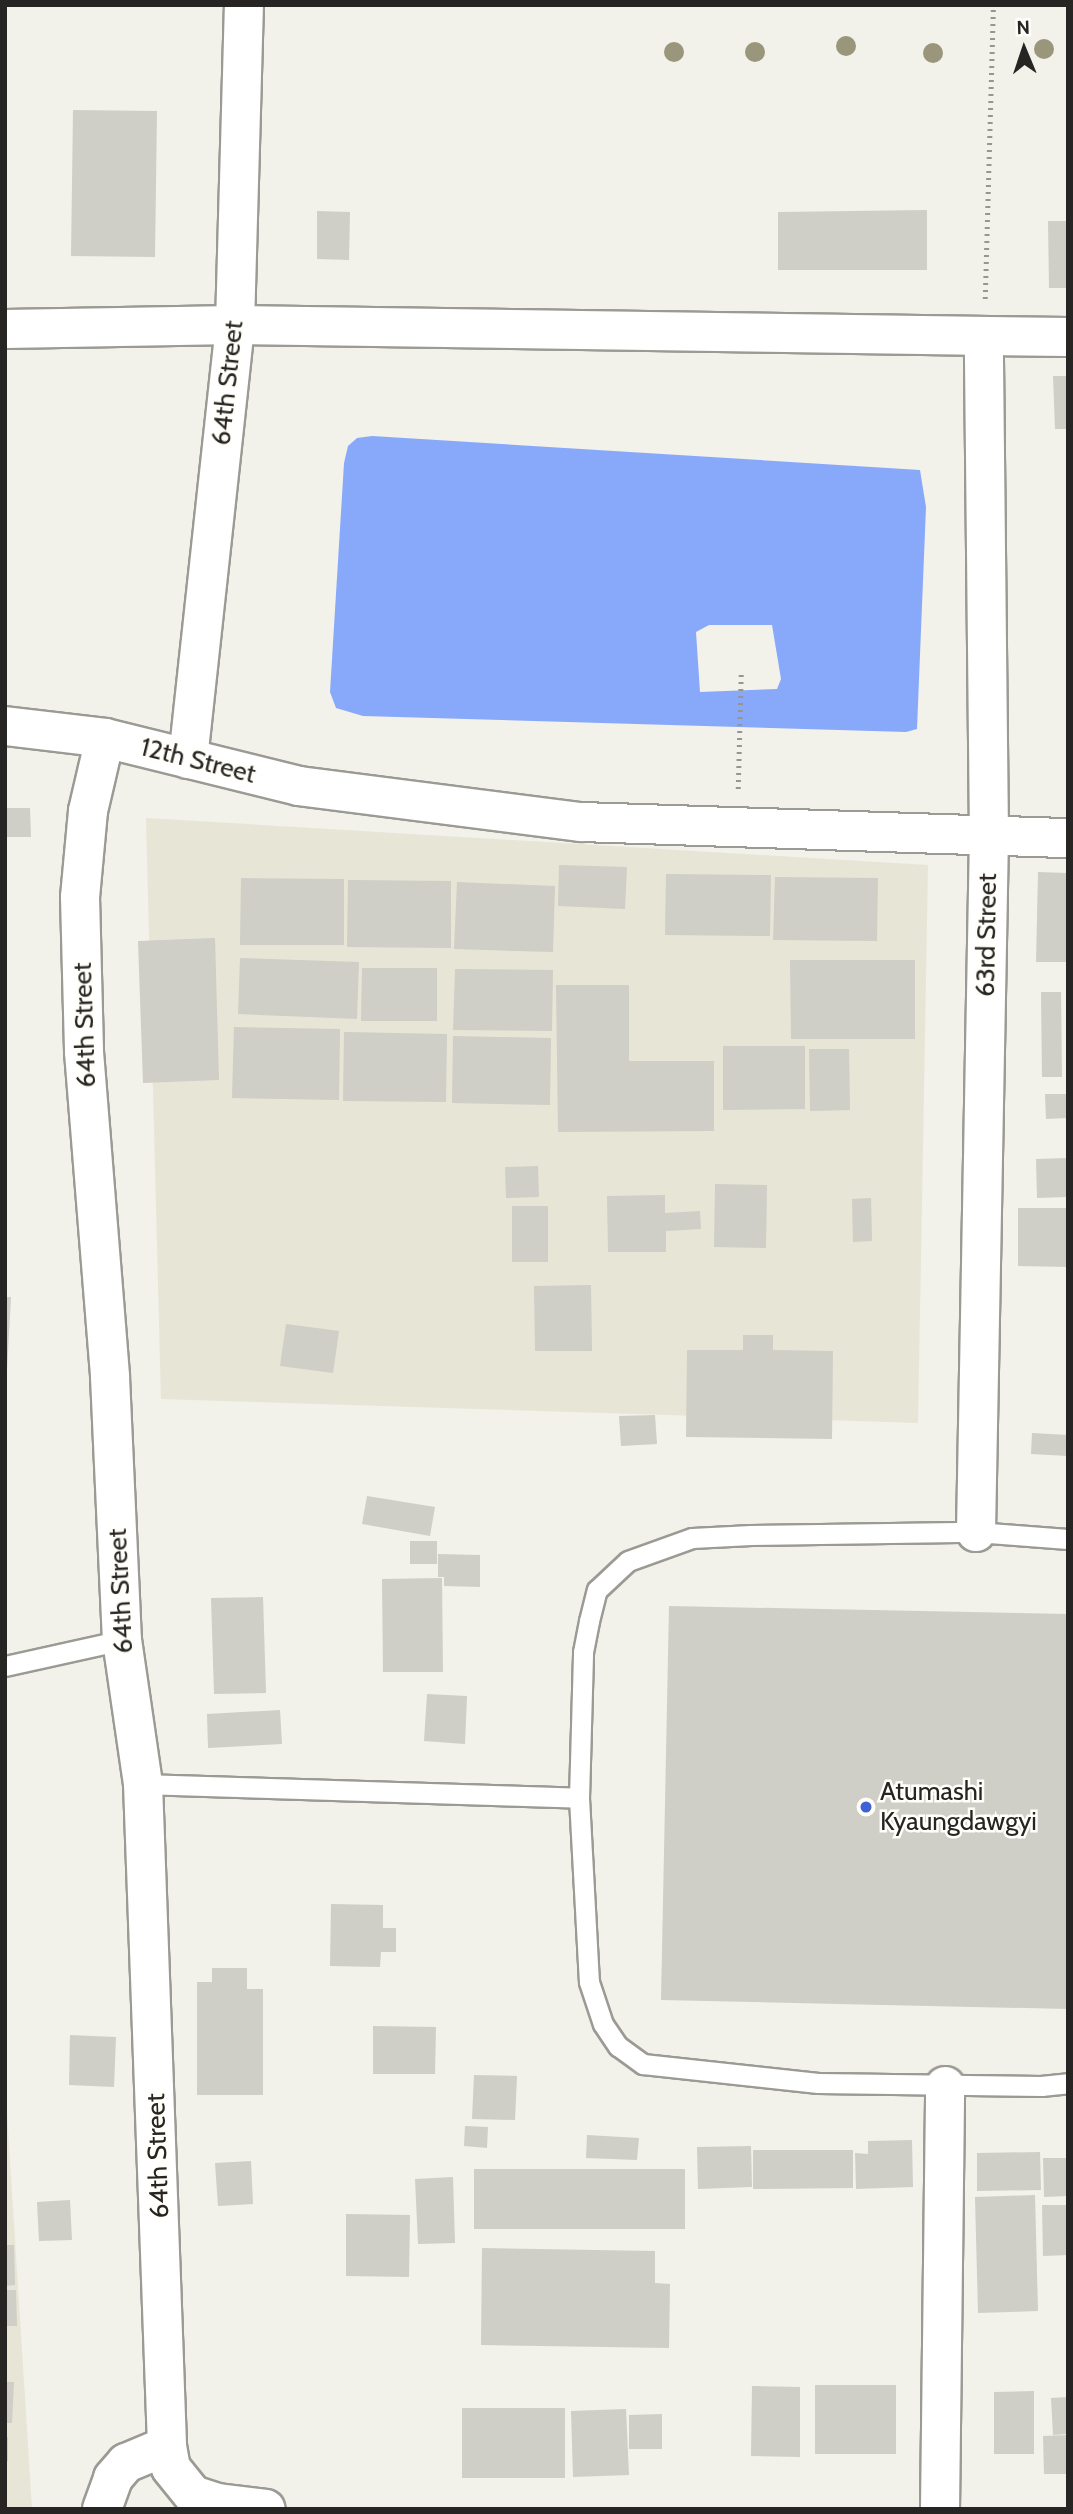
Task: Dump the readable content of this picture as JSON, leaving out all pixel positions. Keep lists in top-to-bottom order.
{
  "streets": {
    "street": ["64th Street", "12th Street", "63rd Street"]
  },
  "crossings": [
    ["64th Street", "12th Street"],
    ["12th Street", "63rd Street"]
  ],
  "places": ["Atumashi Kyaungdawgyi"],
  "north": "top"
}
